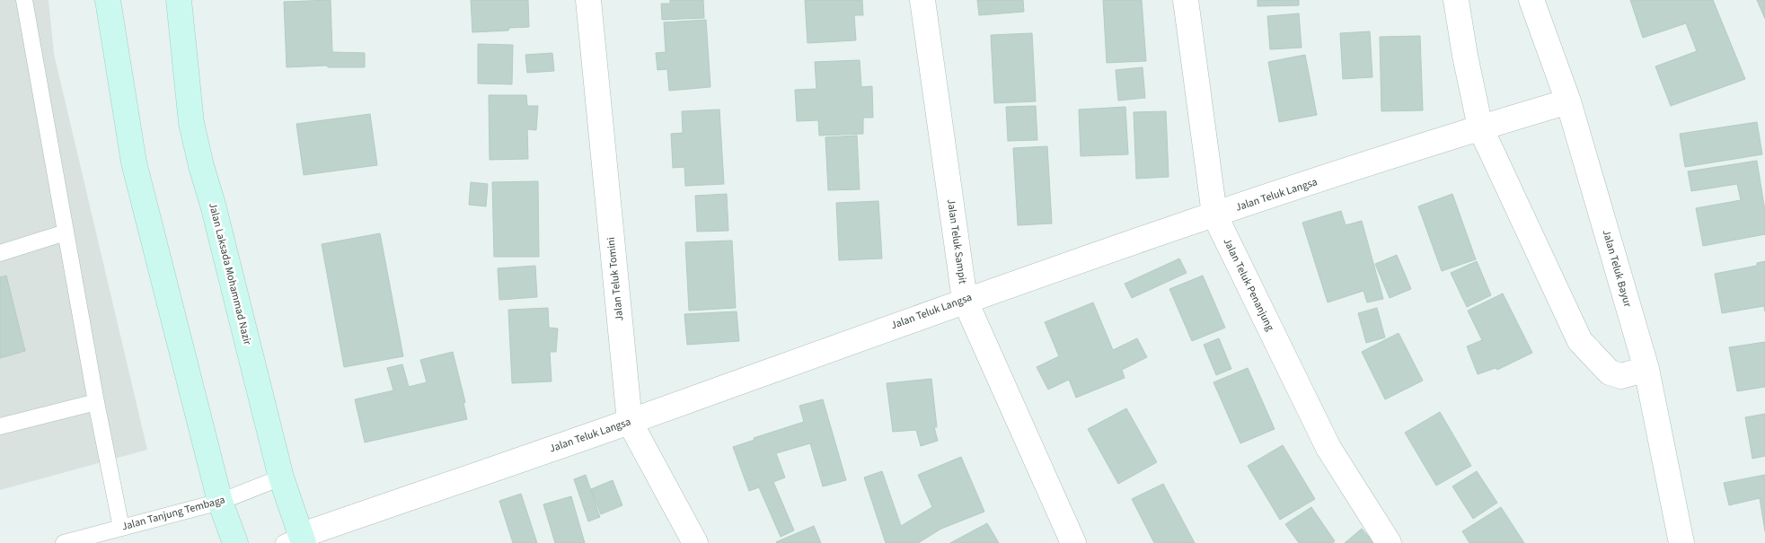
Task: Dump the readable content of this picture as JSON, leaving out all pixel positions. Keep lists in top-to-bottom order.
{
  "streets": {
    "street": [
      "Jalan Teluk Langsa",
      "Jalan Teluk Sampit",
      "Jalan Teluk Bayur",
      "Jalan Laksada Mohammad Nazir",
      "Jalan Teluk Tomini",
      "Jalan Teluk Penanjung"
    ],
    "lane": ["Jalan Tanjung Tembaga"]
  },
  "crossings": [
    ["Jalan Teluk Langsa", "Jalan Teluk Sampit"],
    ["Jalan Teluk Langsa", "Jalan Teluk Bayur"],
    ["Jalan Teluk Langsa", "Jalan Laksada Mohammad Nazir"],
    ["Jalan Teluk Langsa", "Jalan Teluk Tomini"],
    ["Jalan Teluk Langsa", "Jalan Teluk Penanjung"],
    ["Jalan Laksada Mohammad Nazir", "Jalan Tanjung Tembaga"]
  ]
}
